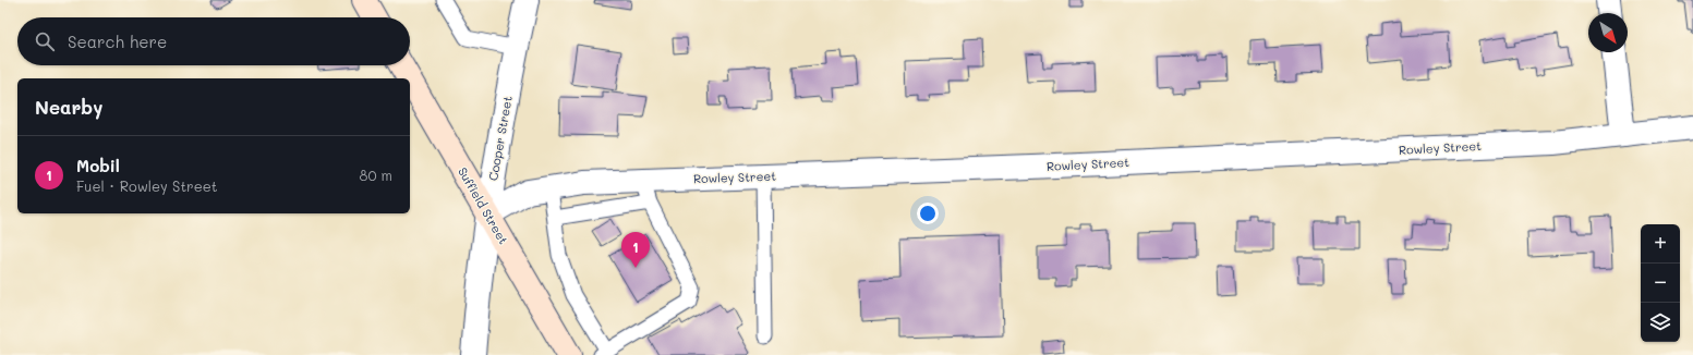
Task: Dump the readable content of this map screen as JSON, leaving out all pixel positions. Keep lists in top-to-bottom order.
{
  "streets": {
    "main road": ["Suffield Street"],
    "street": ["Cooper Street", "Rowley Street"]
  },
  "crossings": [
    ["Cooper Street", "Rowley Street"],
    ["Cooper Street", "Suffield Street"],
    ["Rowley Street", "Suffield Street"]
  ],
  "north": "bottom right",
  "page": {
    "search": "Search here",
    "heading": "Nearby",
    "list": [
      {
        "mark": "1",
        "name": "Mobil",
        "note": "Fuel · Rowley Street",
        "value": "80 m"
      }
    ],
    "map_buttons": ["+", "−"],
    "pins": "1"
  }
}
